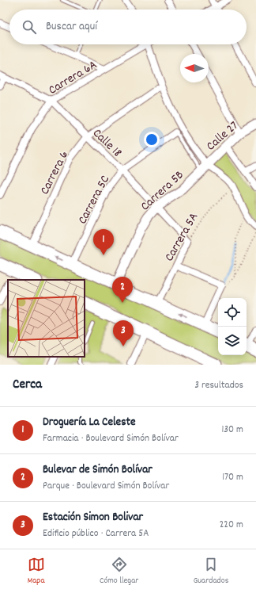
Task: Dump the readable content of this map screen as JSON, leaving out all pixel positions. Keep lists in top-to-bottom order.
{
  "streets": {
    "street": [
      "Carrera 6A",
      "Calle 27",
      "Calle 18",
      "Carrera 6",
      "Carrera 5B",
      "Carrera 5C",
      "Carrera 5A"
    ]
  },
  "crossings": [
    ["Carrera 6A", "Calle 18"],
    ["Calle 27", "Carrera 5B"],
    ["Calle 18", "Carrera 6"],
    ["Calle 18", "Carrera 5B"],
    ["Calle 18", "Carrera 5C"],
    ["Calle 18", "Carrera 5A"]
  ],
  "north": "left",
  "page": {
    "search": "Buscar aquí",
    "pins": ["1", "2", "3"],
    "heading": ["Cerca", "3 resultados"],
    "list": [
      {
        "mark": "1",
        "name": "Droguería La Celeste",
        "note": "Farmacia · Boulevard Simón Bolívar",
        "value": "130 m"
      },
      {
        "mark": "2",
        "name": "Bulevar de Simón Bolívar",
        "note": "Parque · Boulevard Simón Bolívar",
        "value": "170 m"
      },
      {
        "mark": "3",
        "name": "Estación Simon Bolivar",
        "note": "Edificio público · Carrera 5A",
        "value": "220 m"
      }
    ],
    "nav": ["Mapa", "Cómo llegar", "Guardados"]
  }
}
